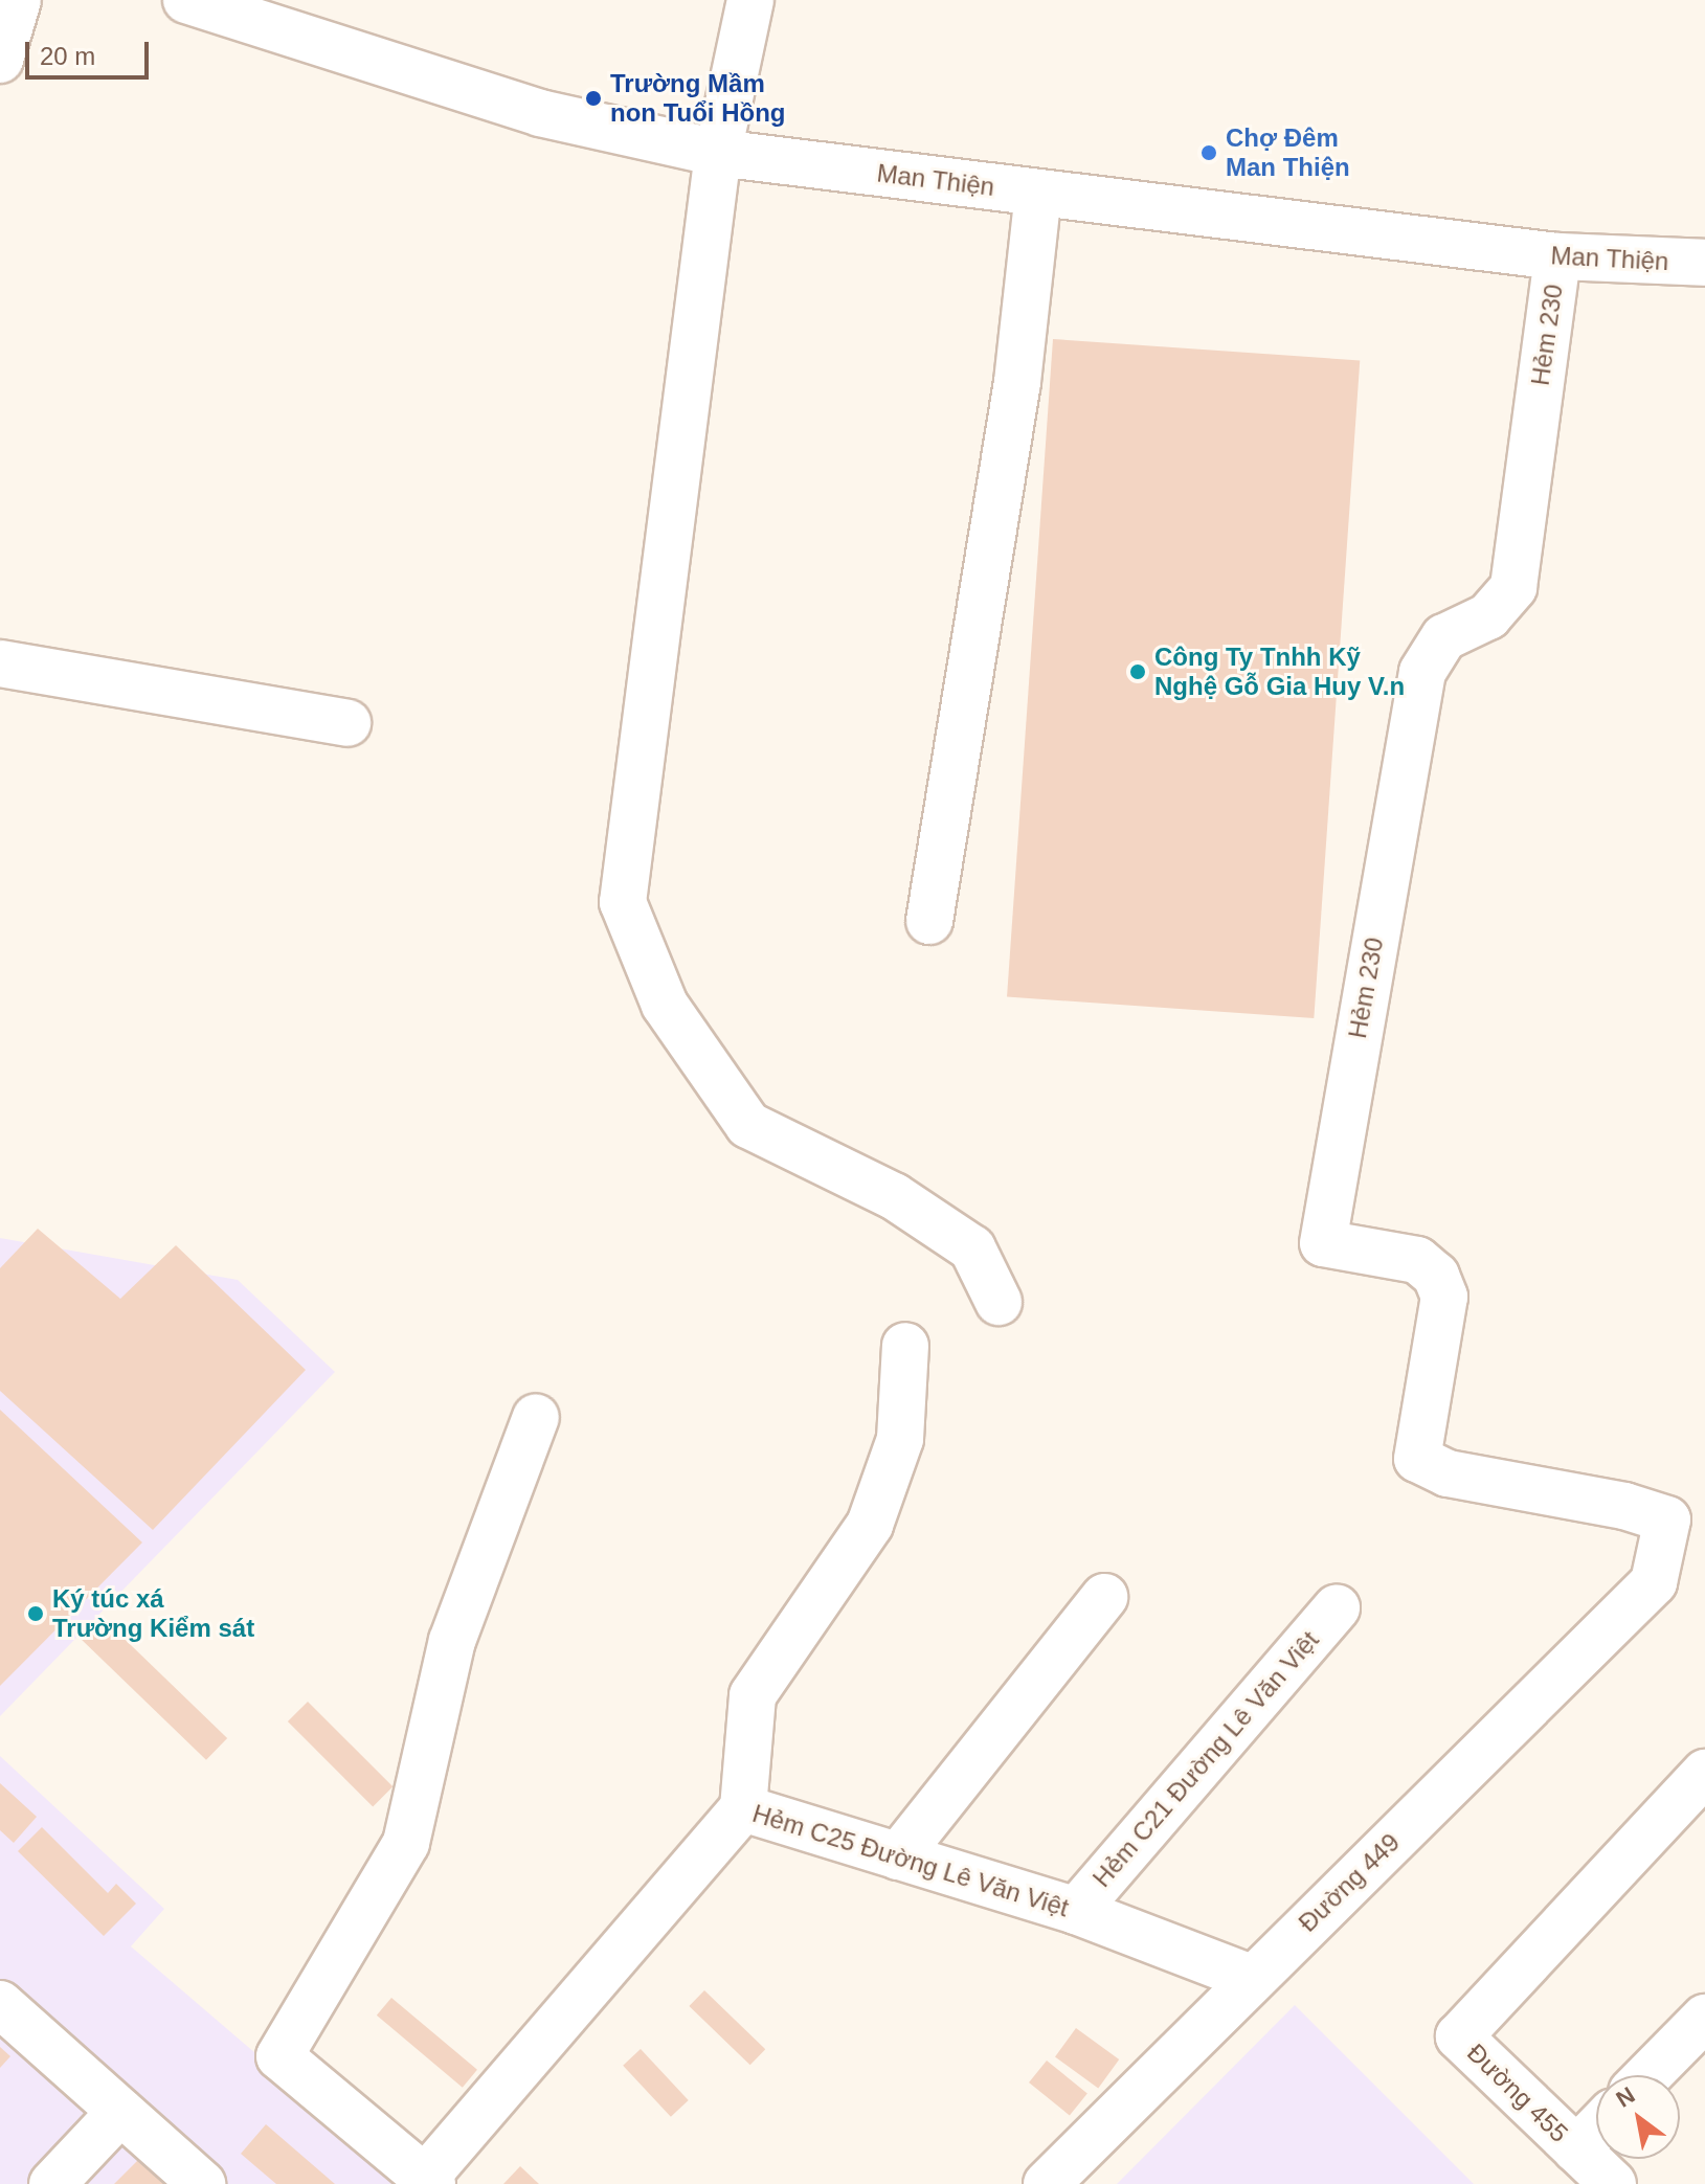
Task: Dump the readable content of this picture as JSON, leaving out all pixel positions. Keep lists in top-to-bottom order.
{
  "streets": {
    "street": [
      "Man Thiện",
      "Hẻm 230",
      "Hẻm C21 Đường Lê Văn Việt",
      "Hẻm C25 Đường Lê Văn Việt",
      "Đường 449",
      "Đường 455"
    ]
  },
  "crossings": [
    ["Man Thiện", "Hẻm 230"],
    ["Hẻm 230", "Đường 449"],
    ["Hẻm C21 Đường Lê Văn Việt", "Hẻm C25 Đường Lê Văn Việt"],
    ["Hẻm C25 Đường Lê Văn Việt", "Đường 449"]
  ],
  "places": [
    "Trường Mầm non Tuổi Hồng",
    "Chợ Đêm Man Thiện",
    "Công Ty Tnhh Kỹ Nghệ Gỗ Gia Huy V.n",
    "Ký túc xá Trường Kiểm sát"
  ],
  "scale_bar": "20 m",
  "north": "top left"
}
